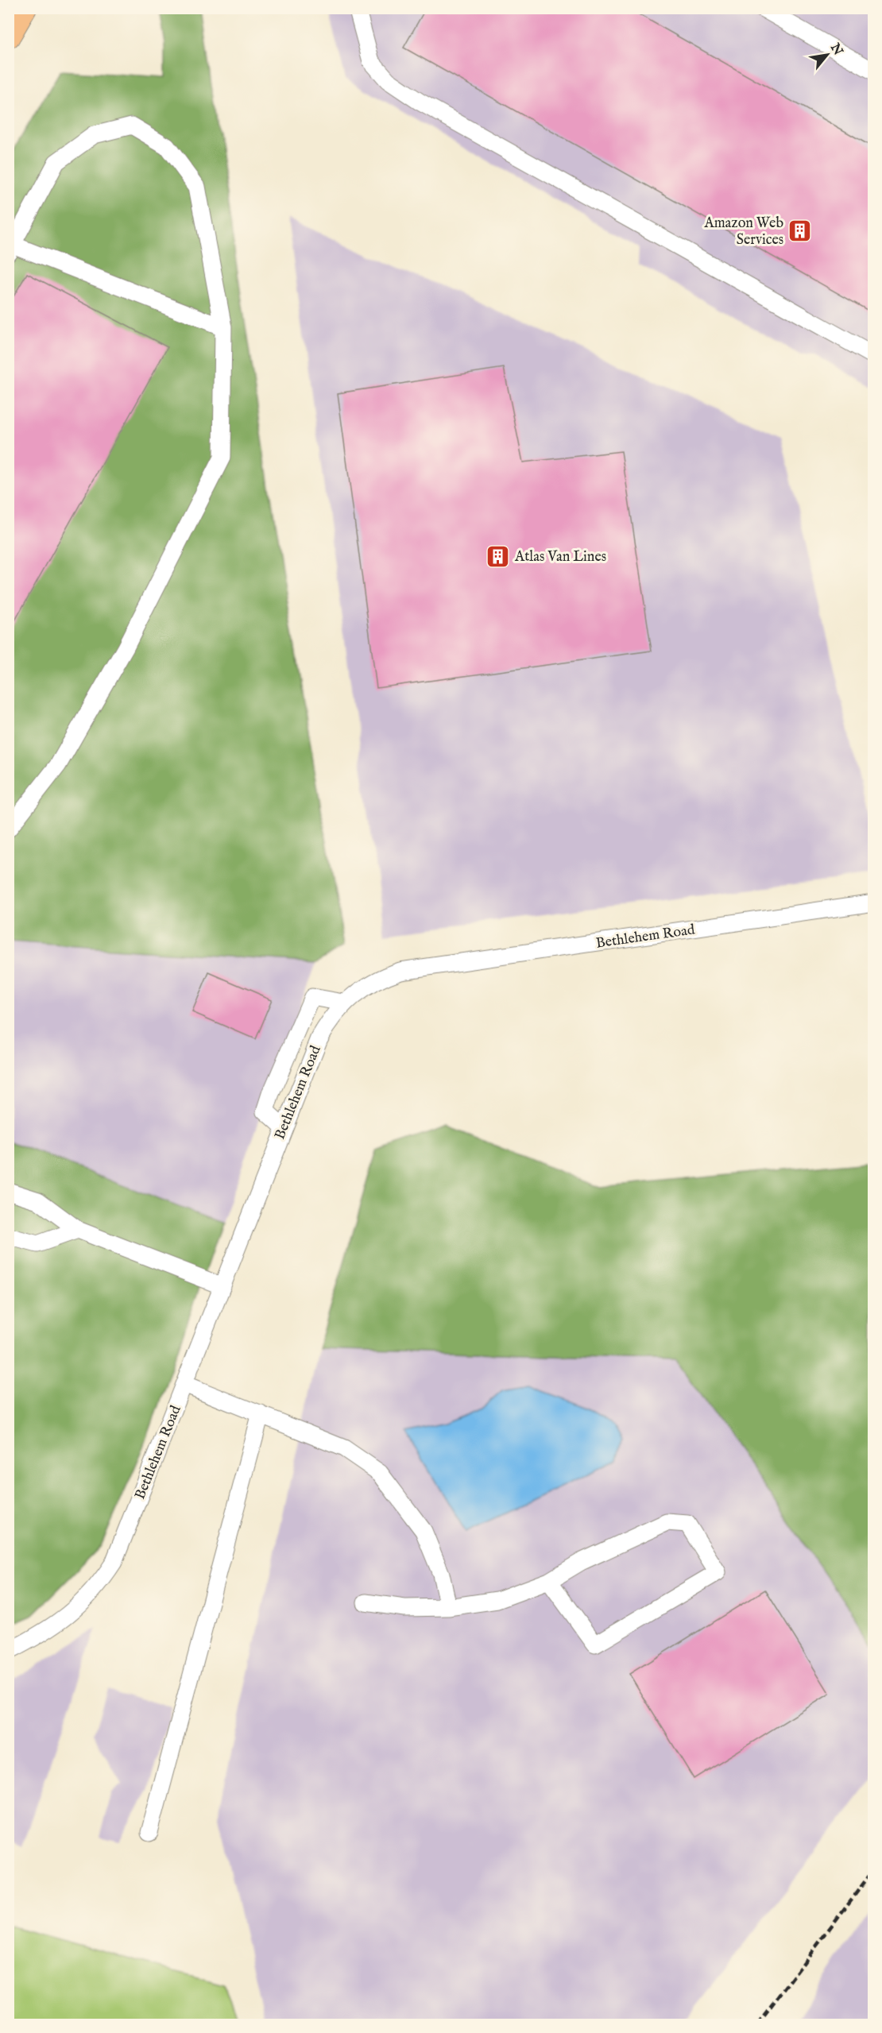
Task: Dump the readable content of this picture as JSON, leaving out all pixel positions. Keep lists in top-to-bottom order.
{
  "streets": {
    "street": ["Bethlehem Road"]
  },
  "places": {
    "building": ["Amazon Web Services", "Atlas Van Lines"]
  },
  "north": "top right"
}
